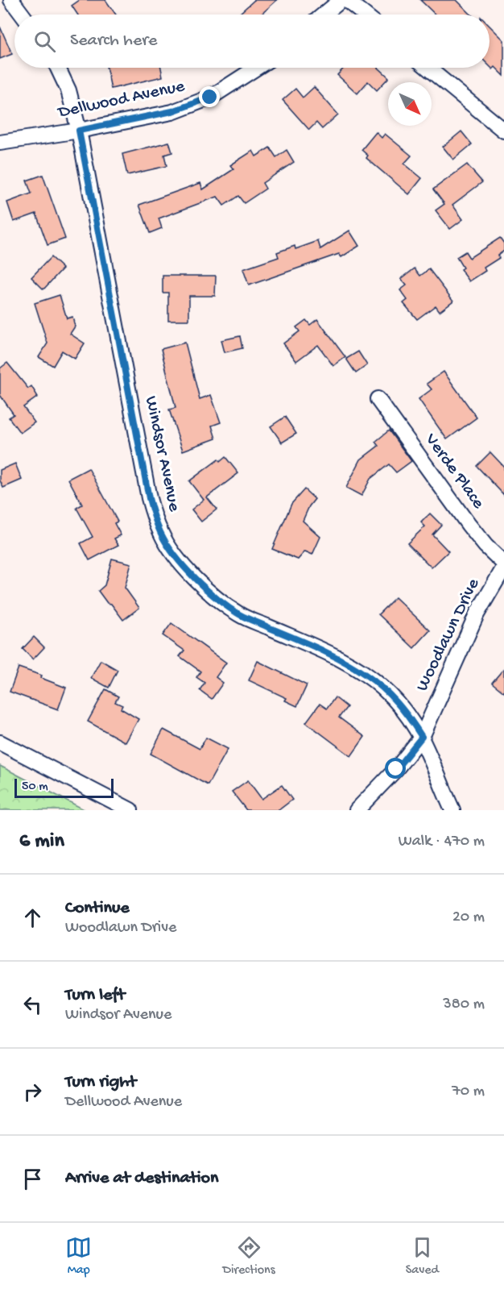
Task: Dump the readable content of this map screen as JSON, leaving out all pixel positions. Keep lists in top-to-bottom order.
{
  "streets": {
    "street": [
      "Dellwood Avenue",
      "Windsor Avenue",
      "Verde Place",
      "Woodlawn Drive"
    ]
  },
  "crossings": [
    ["Dellwood Avenue", "Windsor Avenue"],
    ["Windsor Avenue", "Woodlawn Drive"]
  ],
  "scale_bar": "50 m",
  "north": "bottom right",
  "page": {
    "search": "Search here",
    "scale": "50 m",
    "heading": ["6 min", "Walk · 470 m"],
    "list": [
      ["Continue", "Woodlawn Drive", "20 m"],
      ["Turn left", "Windsor Avenue", "380 m"],
      ["Turn right", "Dellwood Avenue", "70 m"],
      "Arrive at destination"
    ],
    "nav": ["Map", "Directions", "Saved"]
  }
}
